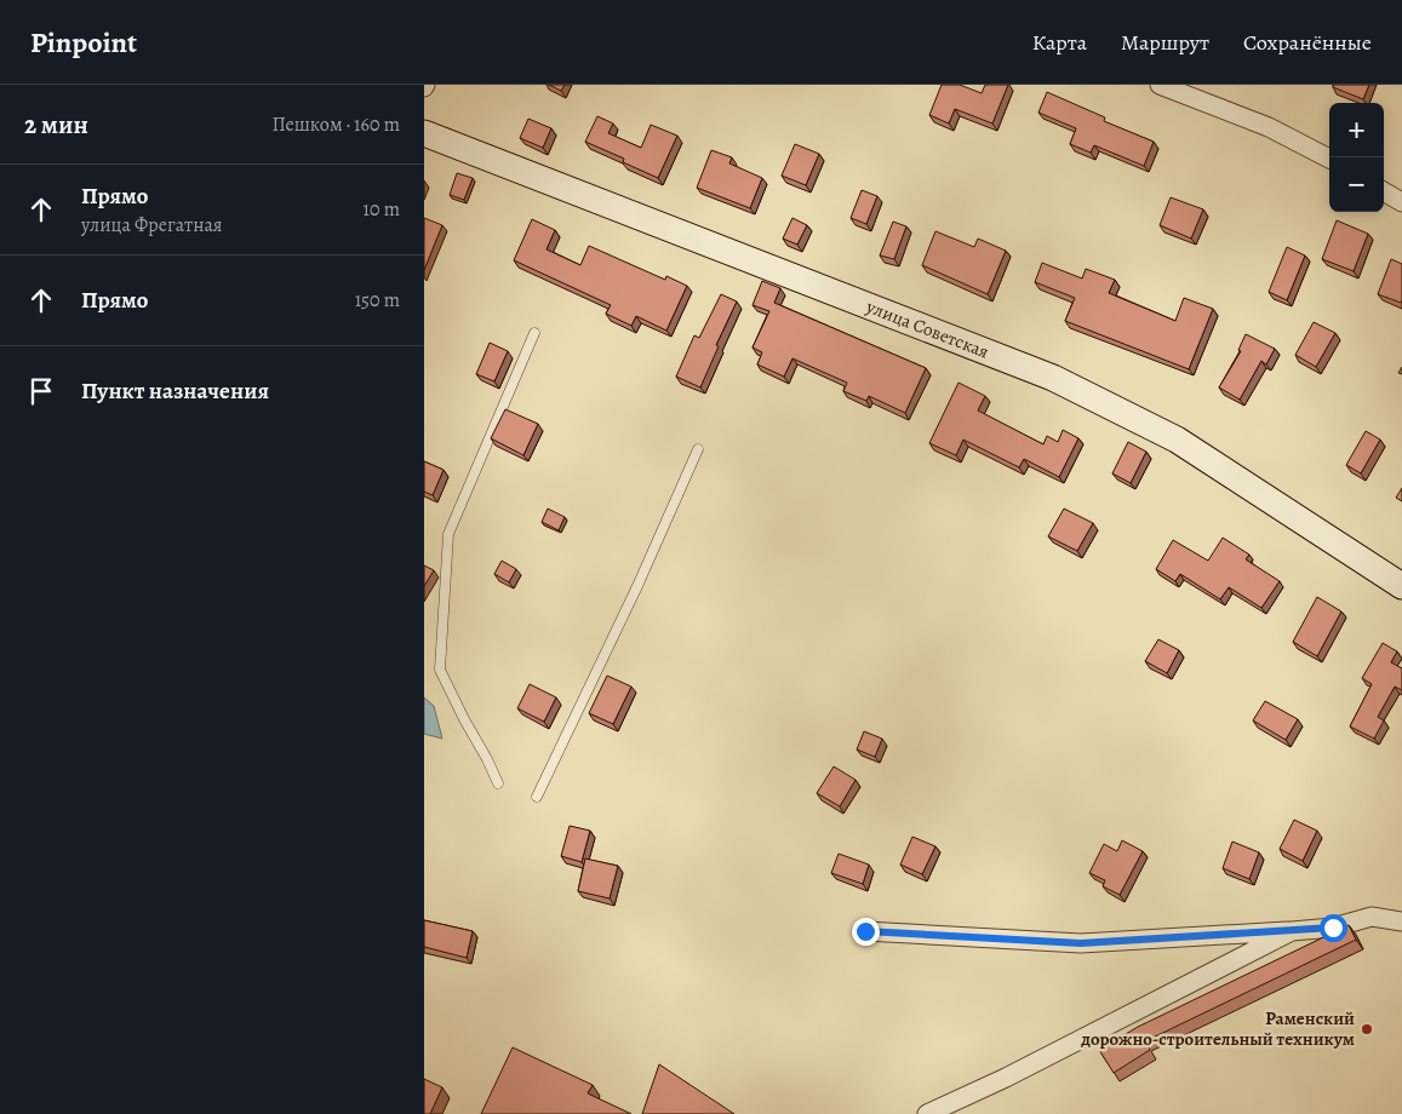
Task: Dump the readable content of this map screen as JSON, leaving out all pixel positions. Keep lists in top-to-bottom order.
{
  "streets": {
    "street": ["улица Советская"]
  },
  "places": ["Раменский дорожно-строительный техникум"],
  "page": {
    "header": "Pinpoint",
    "nav": ["Карта", "Маршрут", "Сохранённые"],
    "heading": ["2 мин", "Пешком · 160 m"],
    "map_buttons": ["+", "−"],
    "list": [
      ["Прямо", "улица Фрегатная", "10 m"],
      ["Прямо", "150 m"],
      "Пункт назначения"
    ]
  }
}
